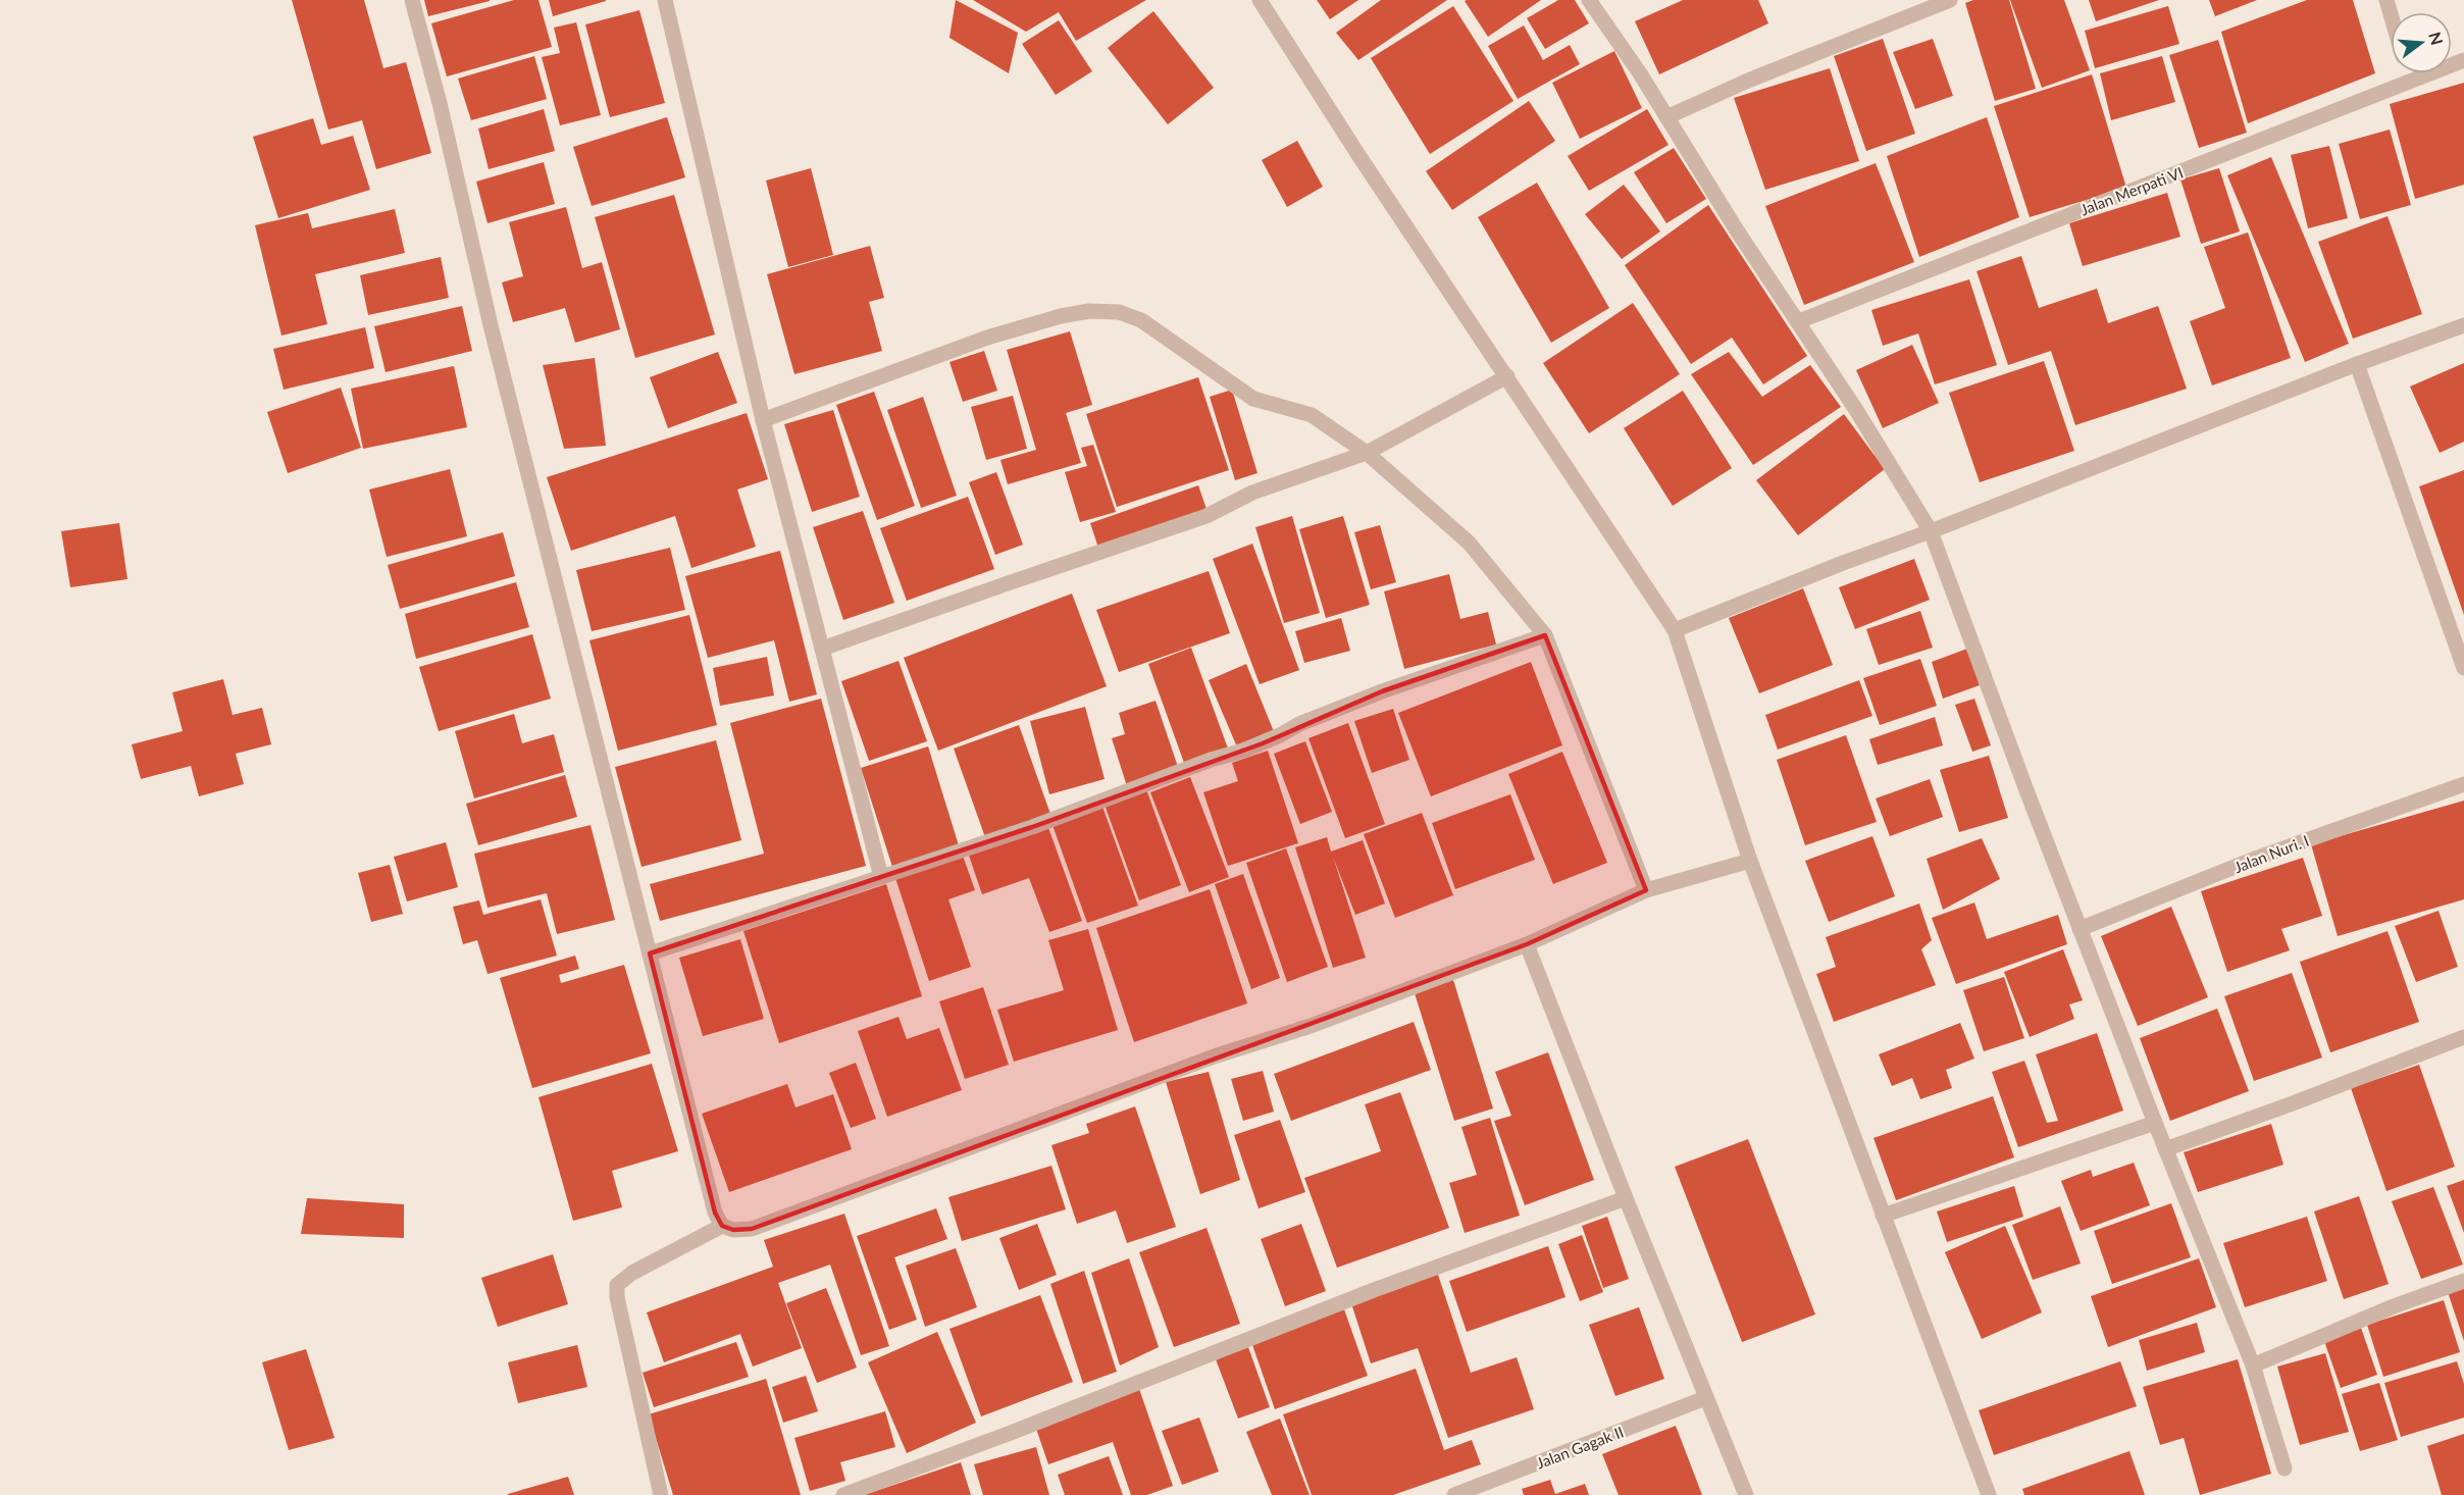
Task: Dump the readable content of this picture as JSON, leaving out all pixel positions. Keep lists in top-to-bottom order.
{
  "streets": {
    "street": ["Jalan Merpati VI", "Jalan Nuri. I", "Jalan Gagak II"]
  },
  "north": "right"
}
